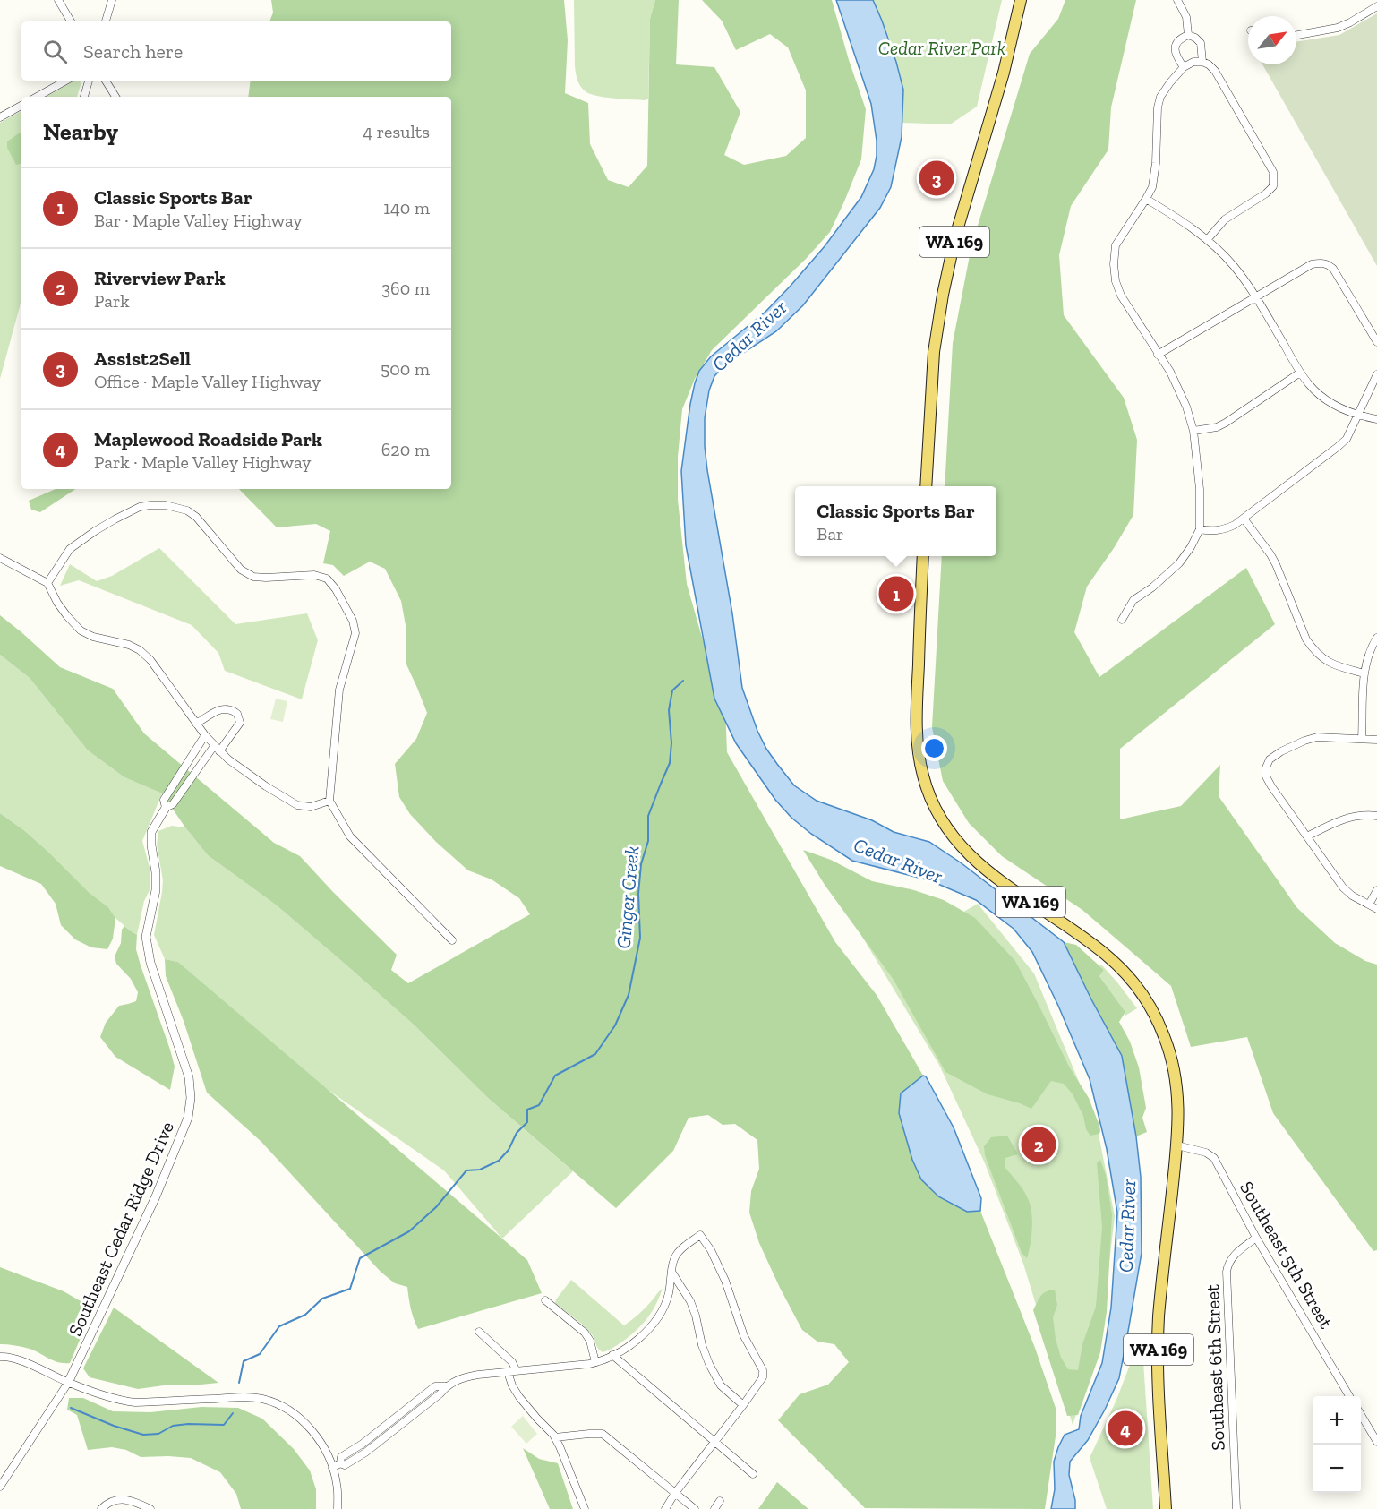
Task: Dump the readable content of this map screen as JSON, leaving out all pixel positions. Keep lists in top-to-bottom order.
{
  "streets": {
    "main road": ["WA 169"],
    "street": ["Southeast Cedar Ridge Drive", "Southeast 5th Street", "Southeast 6th Street"]
  },
  "crossings": [
    ["WA 169", "Southeast 5th Street"],
    ["Southeast 5th Street", "Southeast 6th Street"]
  ],
  "water": ["Cedar River", "Ginger Creek"],
  "parks": ["Cedar River Park"],
  "north": "top right",
  "page": {
    "search": "Search here",
    "heading": ["Nearby", "4 results"],
    "pins": [
      "3",
      "1",
      "2",
      "4"
    ],
    "list": [
      {
        "mark": "1",
        "name": "Classic Sports Bar",
        "note": "Bar · Maple Valley Highway",
        "value": "140 m"
      },
      {
        "mark": "2",
        "name": "Riverview Park",
        "note": "Park",
        "value": "360 m"
      },
      {
        "mark": "3",
        "name": "Assist2Sell",
        "note": "Office · Maple Valley Highway",
        "value": "500 m"
      },
      {
        "mark": "4",
        "name": "Maplewood Roadside Park",
        "note": "Park · Maple Valley Highway",
        "value": "620 m"
      }
    ],
    "popup": ["Classic Sports Bar", "Bar"],
    "map_buttons": ["+", "−"]
  }
}
